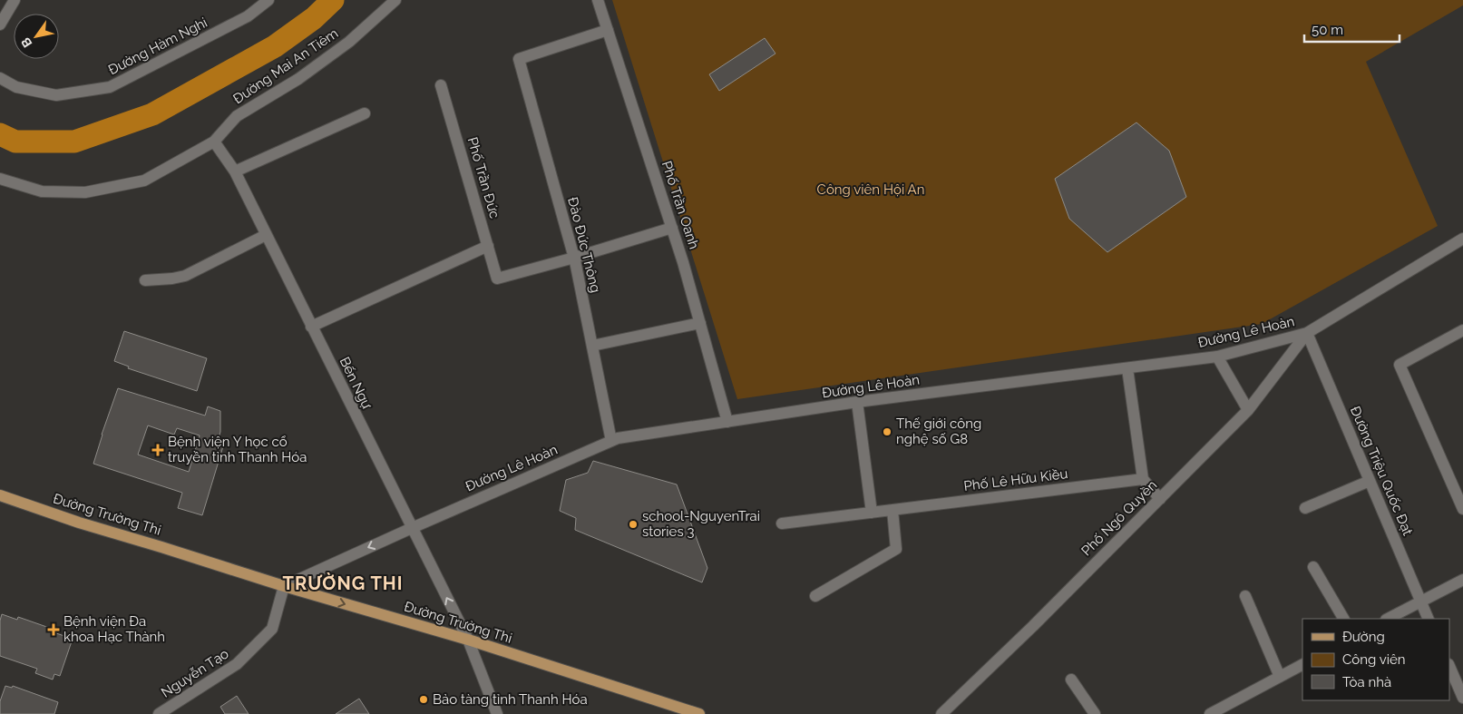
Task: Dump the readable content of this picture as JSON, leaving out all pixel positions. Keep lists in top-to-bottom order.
{
  "streets": {
    "main road": ["Đường Trường Thi"],
    "street": [
      "Đường Hàm Nghi",
      "Đường Mai An Tiêm",
      "Phố Trần Đức",
      "Phố Trần Oanh",
      "Đào Đức Thông",
      "Đường Lê Hoàn",
      "Bến Ngự",
      "Đường Triệu Quốc Đạt",
      "Phố Lê Hữu Kiều",
      "Phố Ngô Quyền",
      "Nguyễn Tạo"
    ]
  },
  "crossings": [
    ["Đường Mai An Tiêm", "Bến Ngự"],
    ["Phố Trần Đức", "Đào Đức Thông"],
    ["Phố Trần Oanh", "Đào Đức Thông"],
    ["Phố Trần Oanh", "Đường Lê Hoàn"],
    ["Đào Đức Thông", "Đường Lê Hoàn"],
    ["Đường Lê Hoàn", "Bến Ngự"],
    ["Đường Lê Hoàn", "Đường Triệu Quốc Đạt"],
    ["Đường Lê Hoàn", "Đường Trường Thi"],
    ["Đường Lê Hoàn", "Phố Ngô Quyền"],
    ["Đường Lê Hoàn", "Nguyễn Tạo"],
    ["Bến Ngự", "Đường Trường Thi"],
    ["Đường Triệu Quốc Đạt", "Phố Ngô Quyền"],
    ["Đường Trường Thi", "Nguyễn Tạo"]
  ],
  "districts": ["TRƯỜNG THI"],
  "parks": ["Công viên Hội An"],
  "places": {
    "other": ["Thế giới công nghệ số G8", "school-NguyenTrai stories 3", "Bảo tàng tỉnh Thanh Hóa"],
    "health": ["Bệnh viện Y học cổ truyền tỉnh Thanh Hóa", "Bệnh viện Đa khoa Hạc Thành"]
  },
  "legend": ["Đường", "Công viên", "Tòa nhà"],
  "scale_bar": "50 m",
  "north": "bottom left"
}
